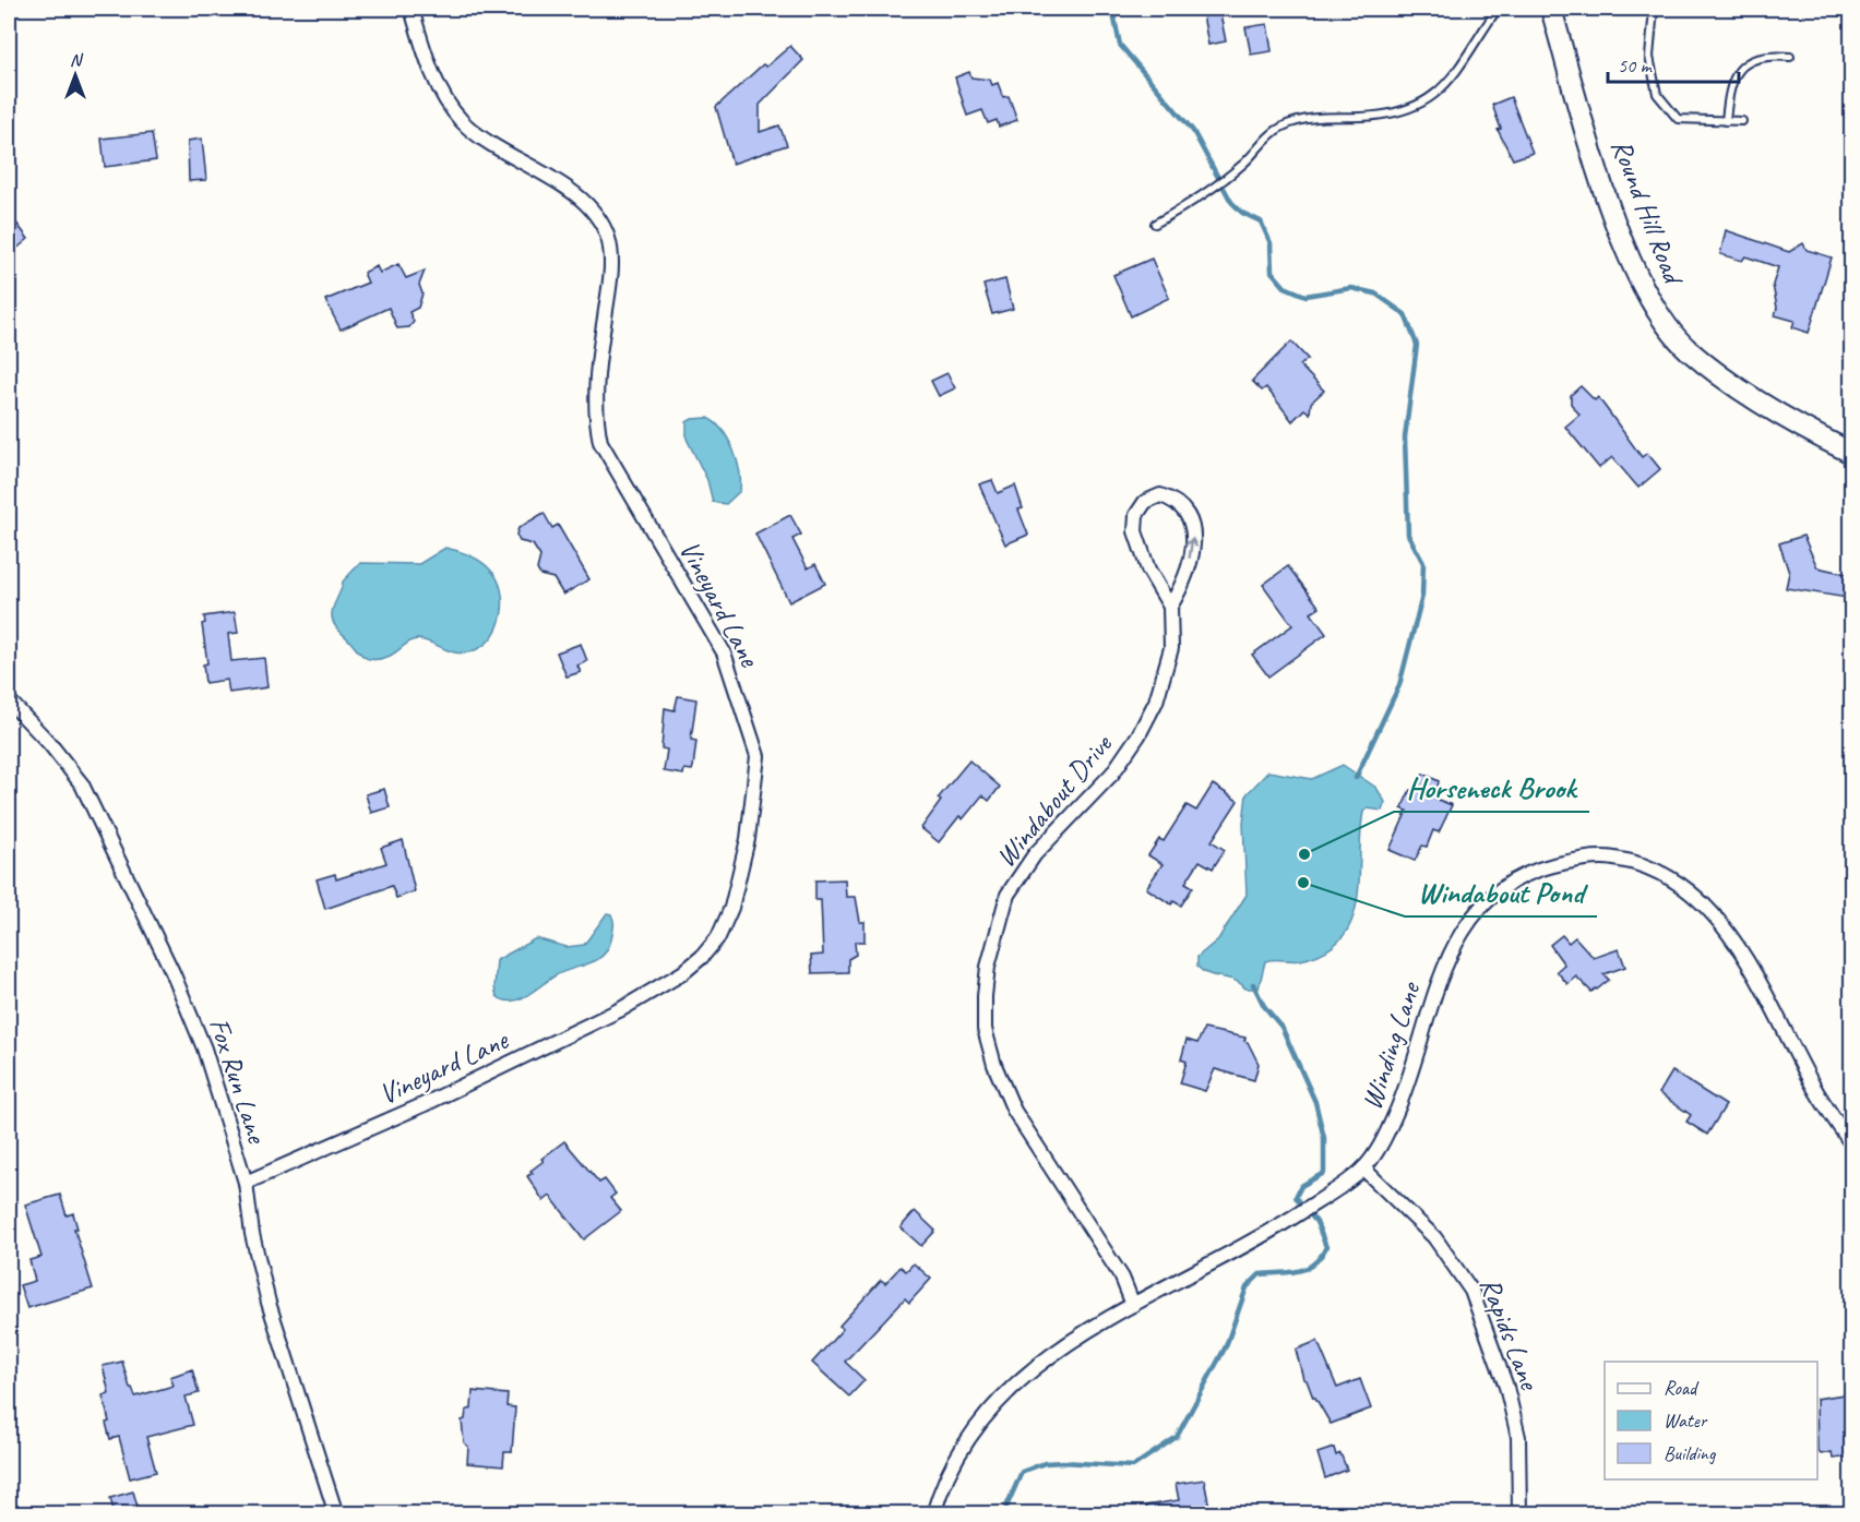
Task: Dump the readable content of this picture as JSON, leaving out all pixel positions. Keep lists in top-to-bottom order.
{
  "streets": {
    "street": [
      "Round Hill Road",
      "Vineyard Lane",
      "Windabout Drive",
      "Winding Lane",
      "Fox Run Lane",
      "Rapids Lane"
    ]
  },
  "crossings": [
    ["Vineyard Lane", "Fox Run Lane"],
    ["Windabout Drive", "Winding Lane"],
    ["Winding Lane", "Rapids Lane"]
  ],
  "places": ["Horseneck Brook", "Windabout Pond"],
  "legend": ["Road", "Water", "Building"],
  "scale_bar": "50 m",
  "north": "top"
}
